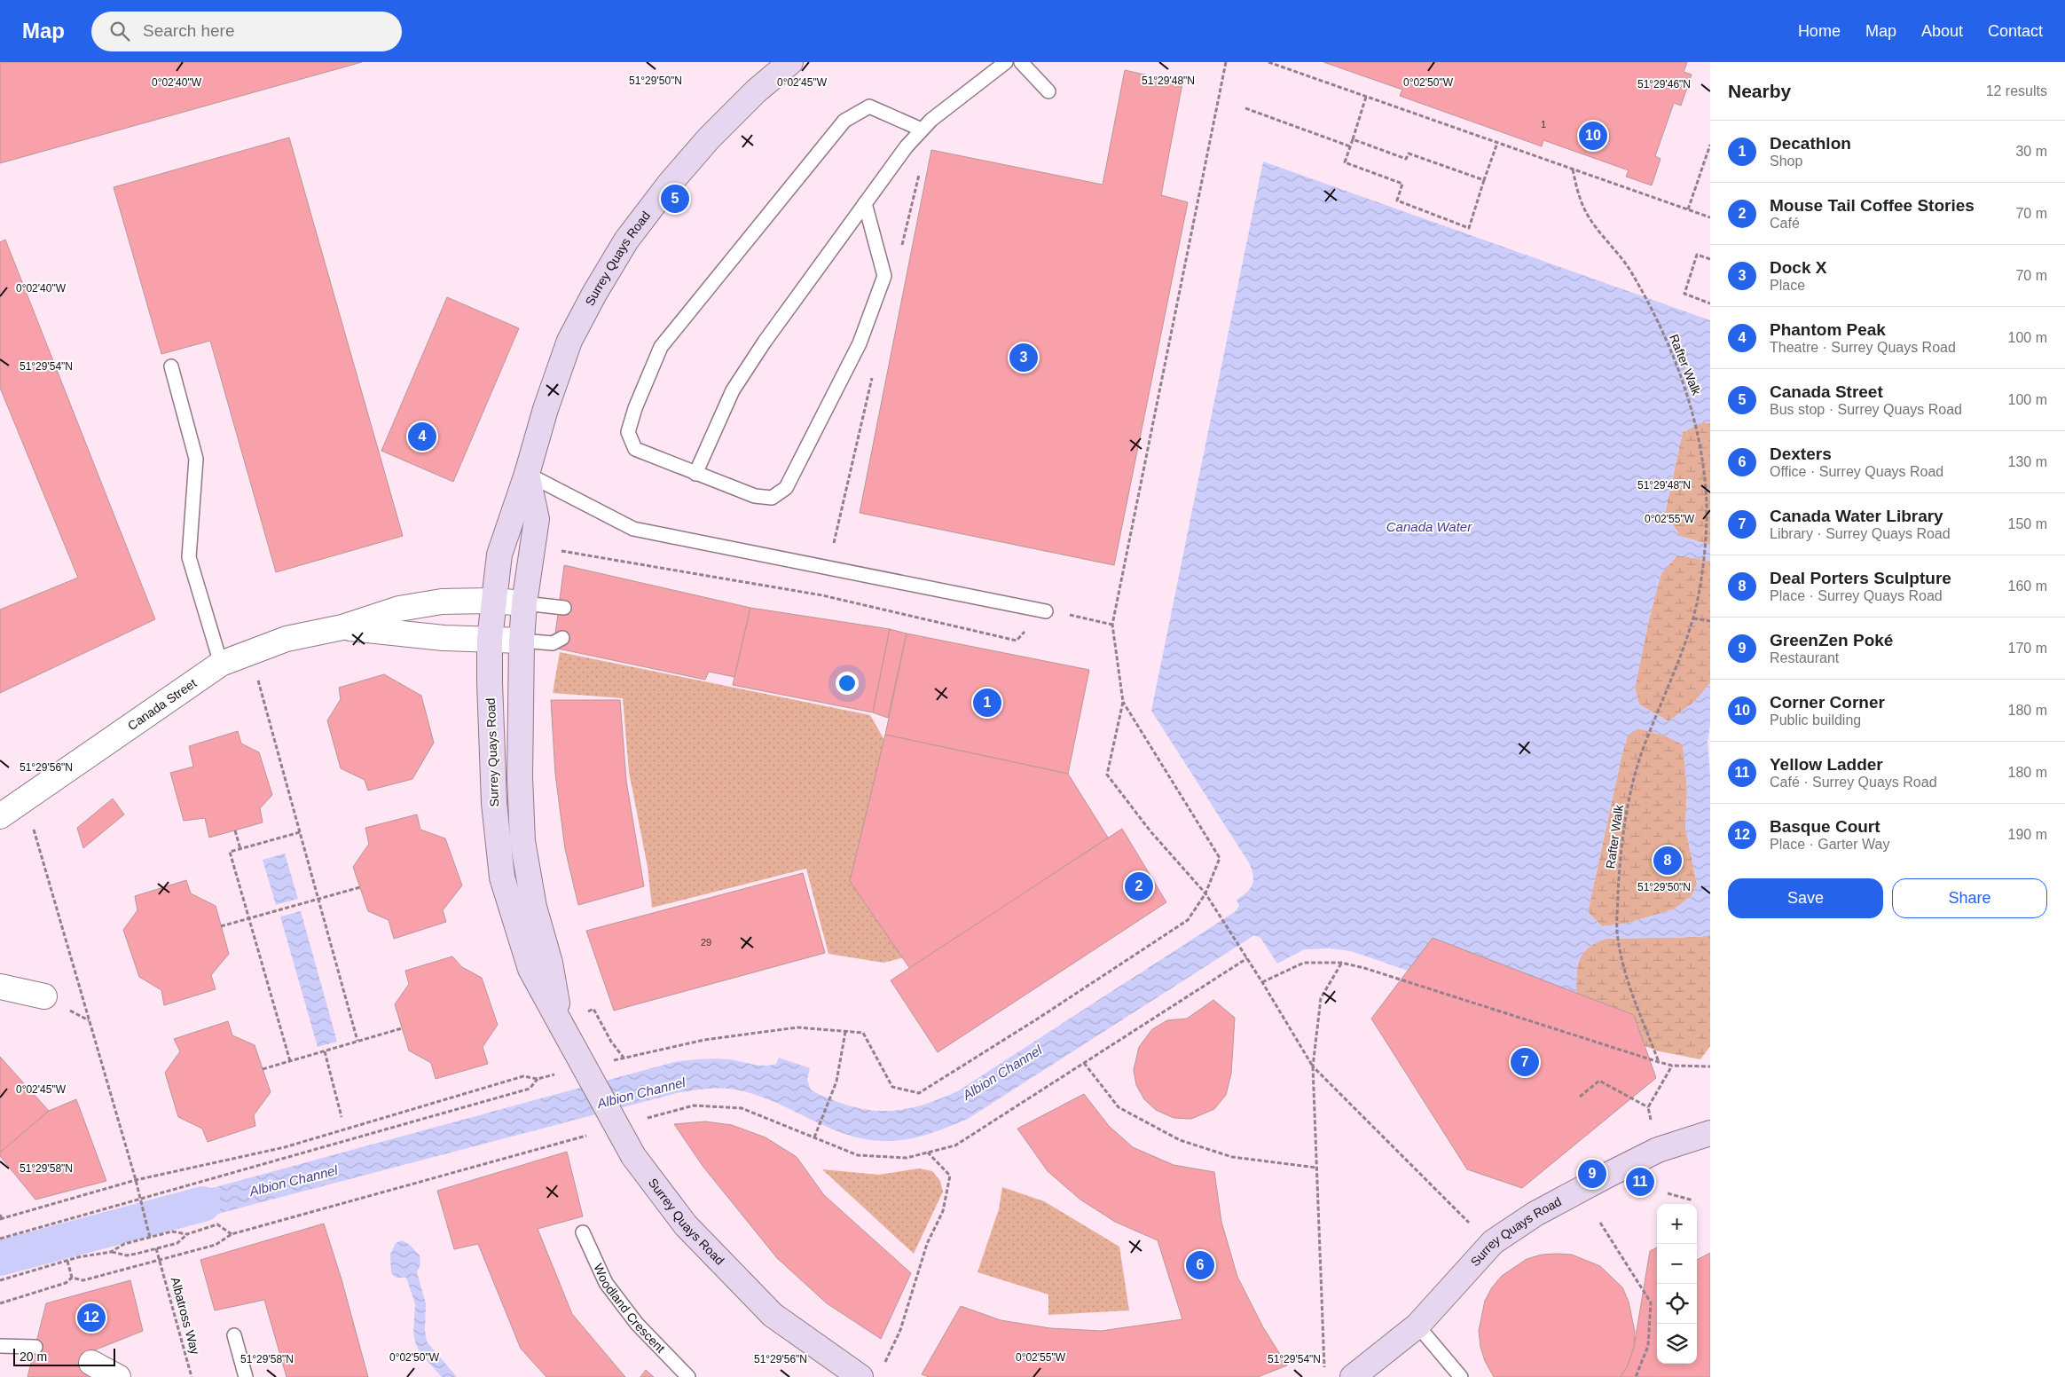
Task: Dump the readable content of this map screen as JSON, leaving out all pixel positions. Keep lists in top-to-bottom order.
{
  "streets": {
    "street": ["Surrey Quays Road", "Canada Street"],
    "lane": ["Woodland Crescent"],
    "path": ["Rafter Walk", "Albatross Way"]
  },
  "crossings": [
    ["Surrey Quays Road", "Canada Street"]
  ],
  "water": ["Canada Water", "Albion Channel"],
  "house_numbers": ["1", "29"],
  "scale_bar": "20 m",
  "page": {
    "header": "Map",
    "search": "Search here",
    "nav": [
      "Home",
      "Map",
      "About",
      "Contact"
    ],
    "heading": ["Nearby", "12 results"],
    "pins": [
      "10",
      "5",
      "3",
      "4",
      "1",
      "8",
      "2",
      "7",
      "9",
      "11",
      "6",
      "12"
    ],
    "list": [
      {
        "mark": "1",
        "name": "Decathlon",
        "note": "Shop",
        "value": "30 m"
      },
      {
        "mark": "2",
        "name": "Mouse Tail Coffee Stories",
        "note": "Café",
        "value": "70 m"
      },
      {
        "mark": "3",
        "name": "Dock X",
        "note": "Place",
        "value": "70 m"
      },
      {
        "mark": "4",
        "name": "Phantom Peak",
        "note": "Theatre · Surrey Quays Road",
        "value": "100 m"
      },
      {
        "mark": "5",
        "name": "Canada Street",
        "note": "Bus stop · Surrey Quays Road",
        "value": "100 m"
      },
      {
        "mark": "6",
        "name": "Dexters",
        "note": "Office · Surrey Quays Road",
        "value": "130 m"
      },
      {
        "mark": "7",
        "name": "Canada Water Library",
        "note": "Library · Surrey Quays Road",
        "value": "150 m"
      },
      {
        "mark": "8",
        "name": "Deal Porters Sculpture",
        "note": "Place · Surrey Quays Road",
        "value": "160 m"
      },
      {
        "mark": "9",
        "name": "GreenZen Poké",
        "note": "Restaurant",
        "value": "170 m"
      },
      {
        "mark": "10",
        "name": "Corner Corner",
        "note": "Public building",
        "value": "180 m"
      },
      {
        "mark": "11",
        "name": "Yellow Ladder",
        "note": "Café · Surrey Quays Road",
        "value": "180 m"
      },
      {
        "mark": "12",
        "name": "Basque Court",
        "note": "Place · Garter Way",
        "value": "190 m"
      }
    ],
    "buttons": ["Save", "Share"],
    "map_buttons": ["+", "−"],
    "scale": "20 m"
  },
  "coordinates": [
    "51°29'50\"N",
    "51°29'48\"N",
    "0°02'45\"W",
    "0°02'40\"W",
    "0°02'50\"W",
    "51°29'46\"N",
    "51°29'54\"N",
    "0°02'55\"W",
    "51°29'56\"N",
    "51°29'58\"N"
  ]
}
